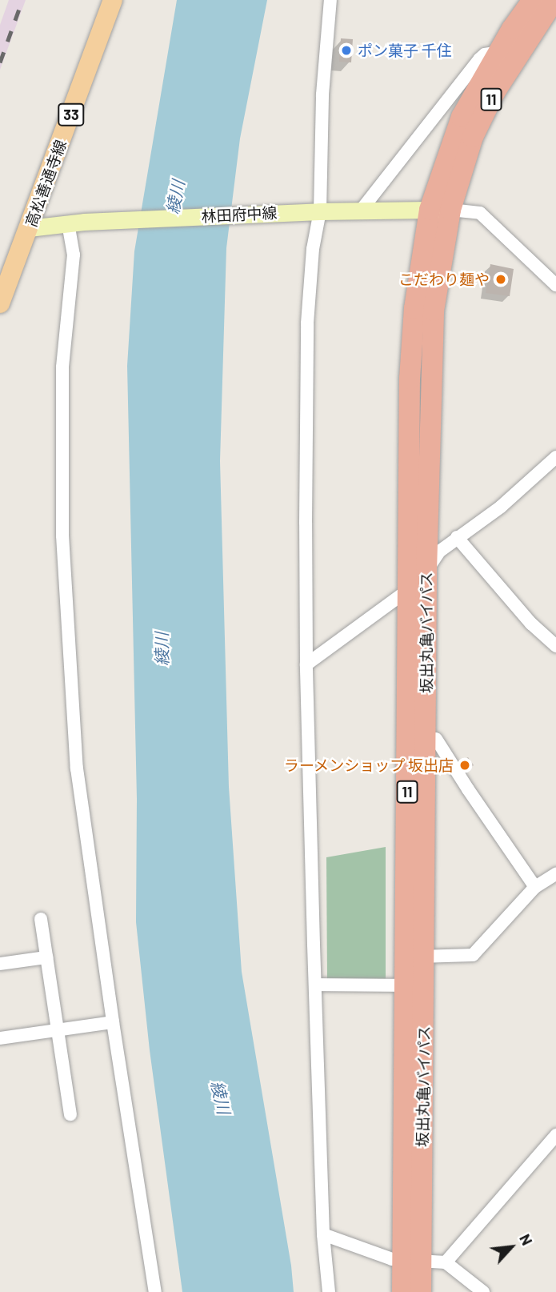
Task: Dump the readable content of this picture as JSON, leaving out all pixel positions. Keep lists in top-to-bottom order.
{
  "streets": {
    "highway": ["11", "坂出丸亀バイパス"],
    "main road": ["33", "高松善通寺線", "林田府中線"]
  },
  "crossings": [
    ["高松善通寺線", "林田府中線"],
    ["林田府中線", "坂出丸亀バイパス"]
  ],
  "water": ["綾川"],
  "places": ["ポン菓子 千住", "こだわり麺や", "ラーメンショップ 坂出店"],
  "north": "top right"
}
